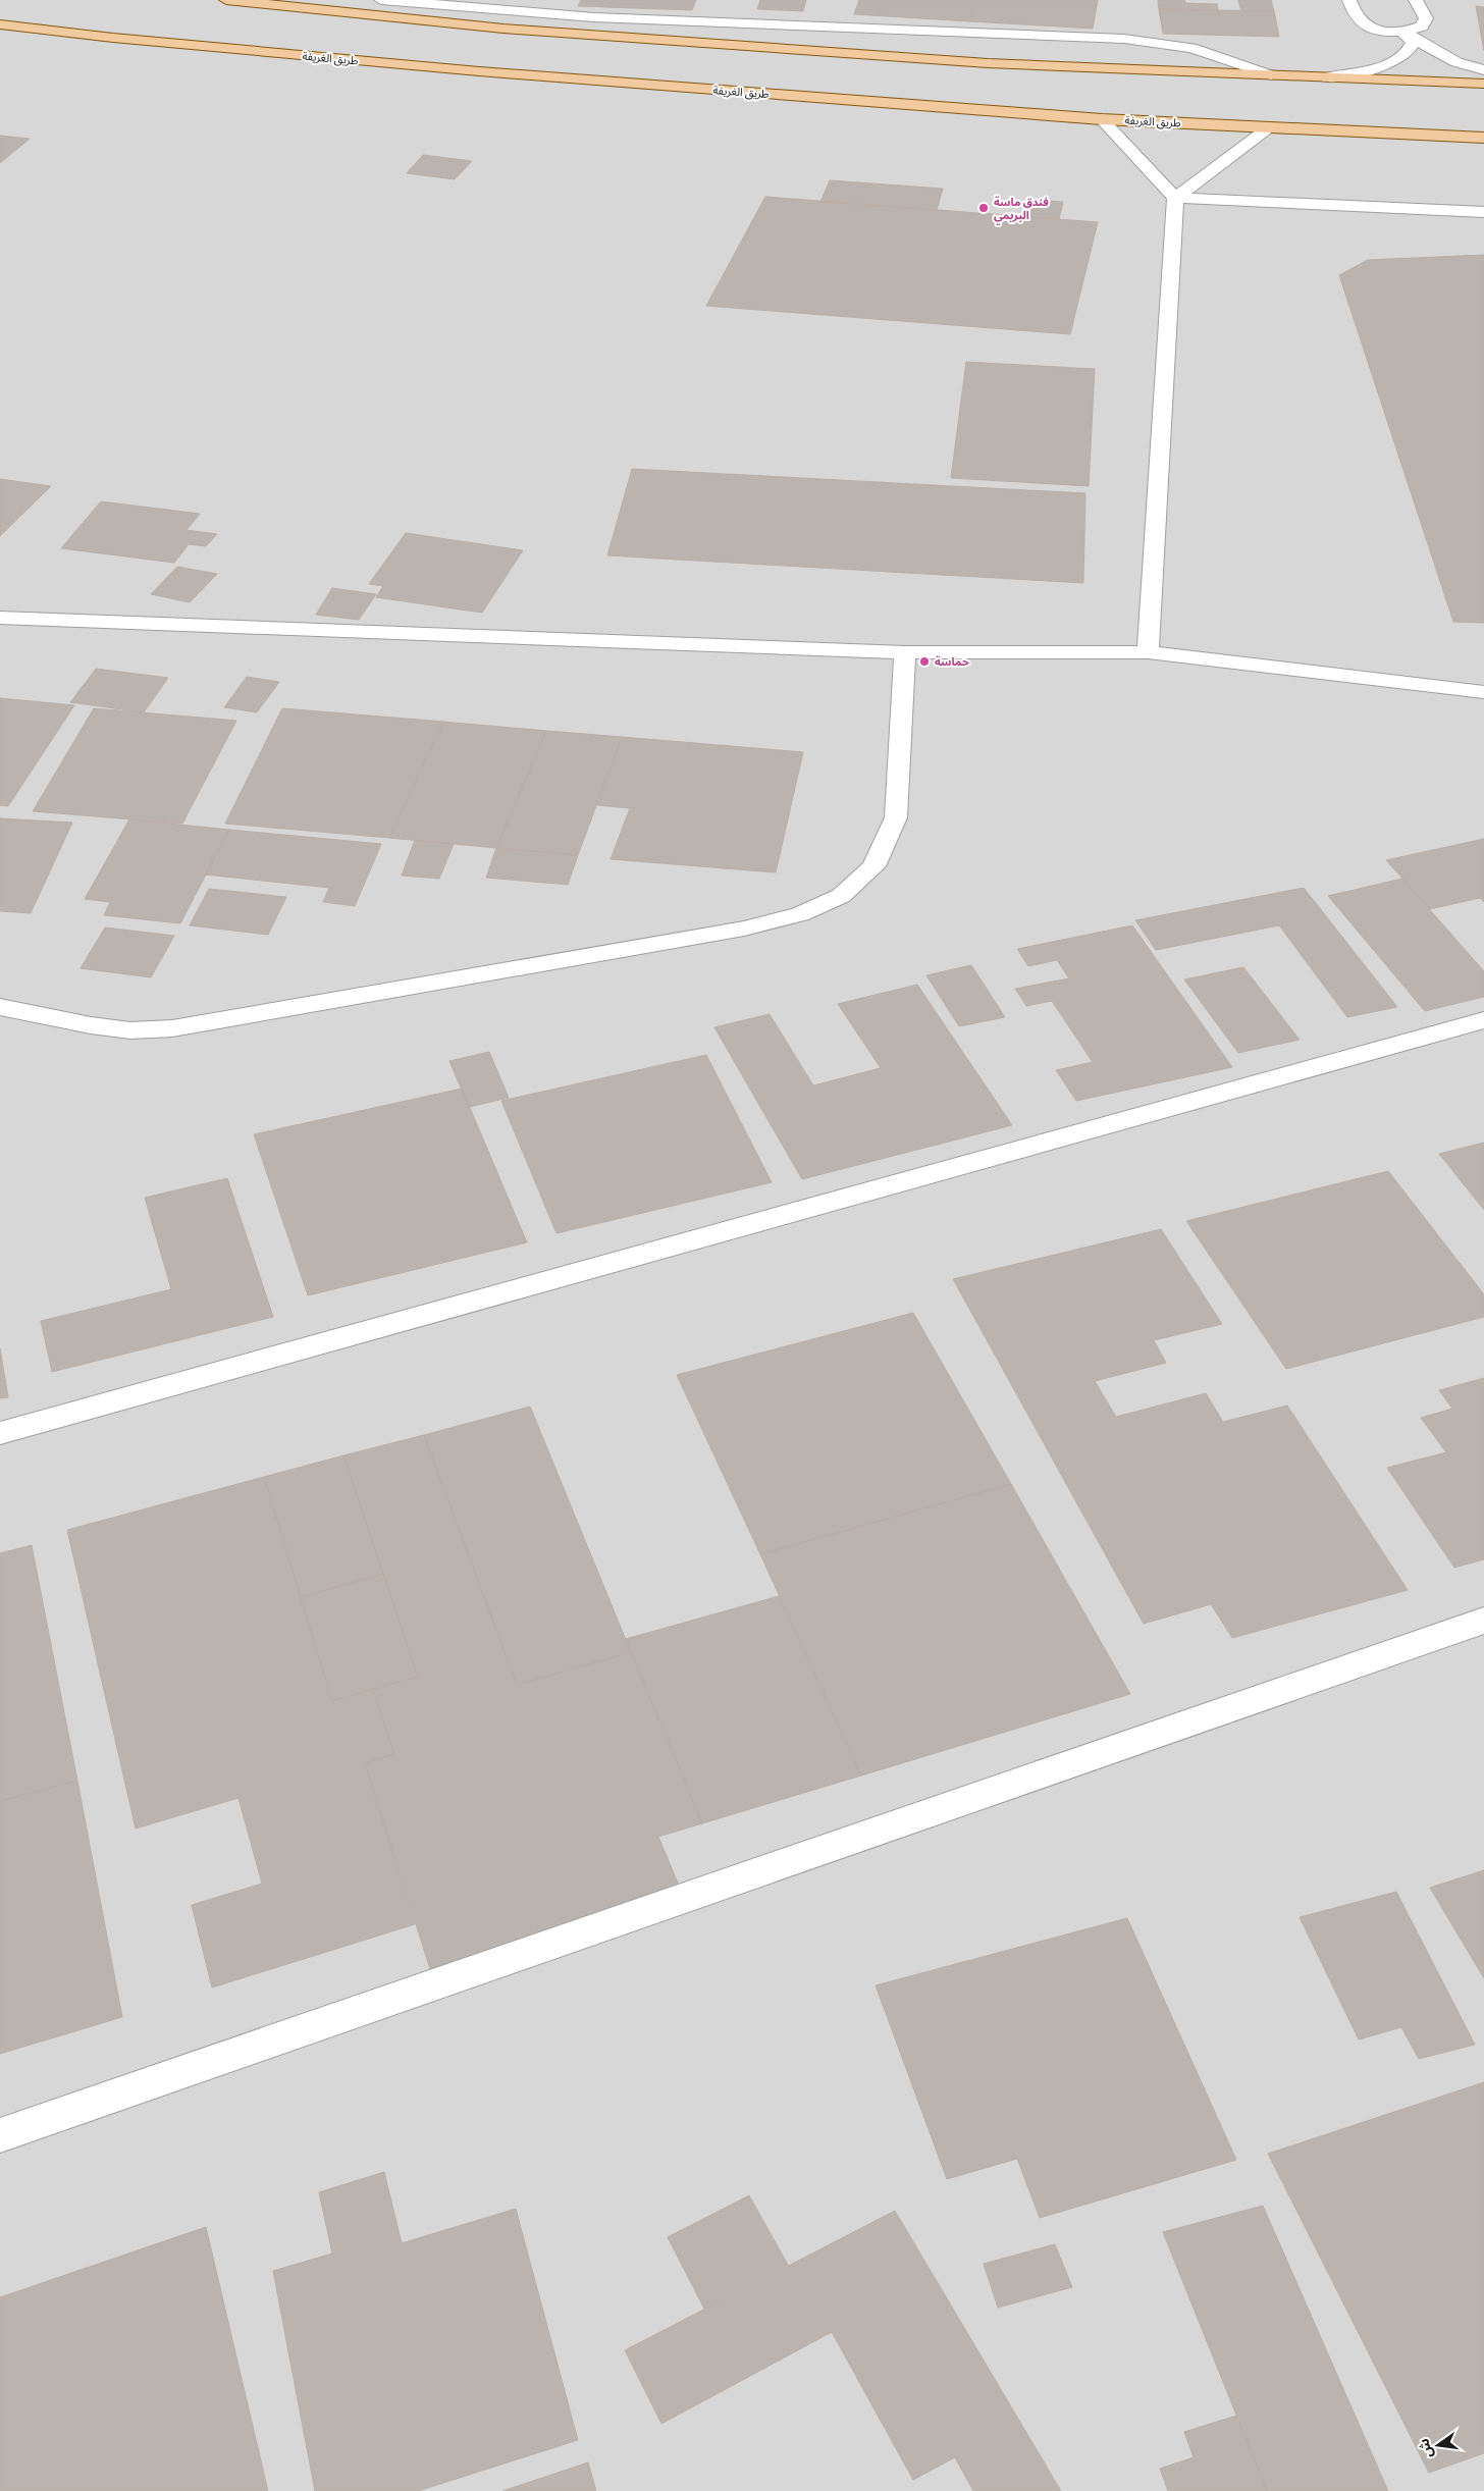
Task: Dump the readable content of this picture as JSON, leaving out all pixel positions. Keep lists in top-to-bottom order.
{
  "streets": {
    "main road": ["طريق الغريفة"]
  },
  "places": ["فندق ماسة البريمي", "حماسة"],
  "north": "left"
}
